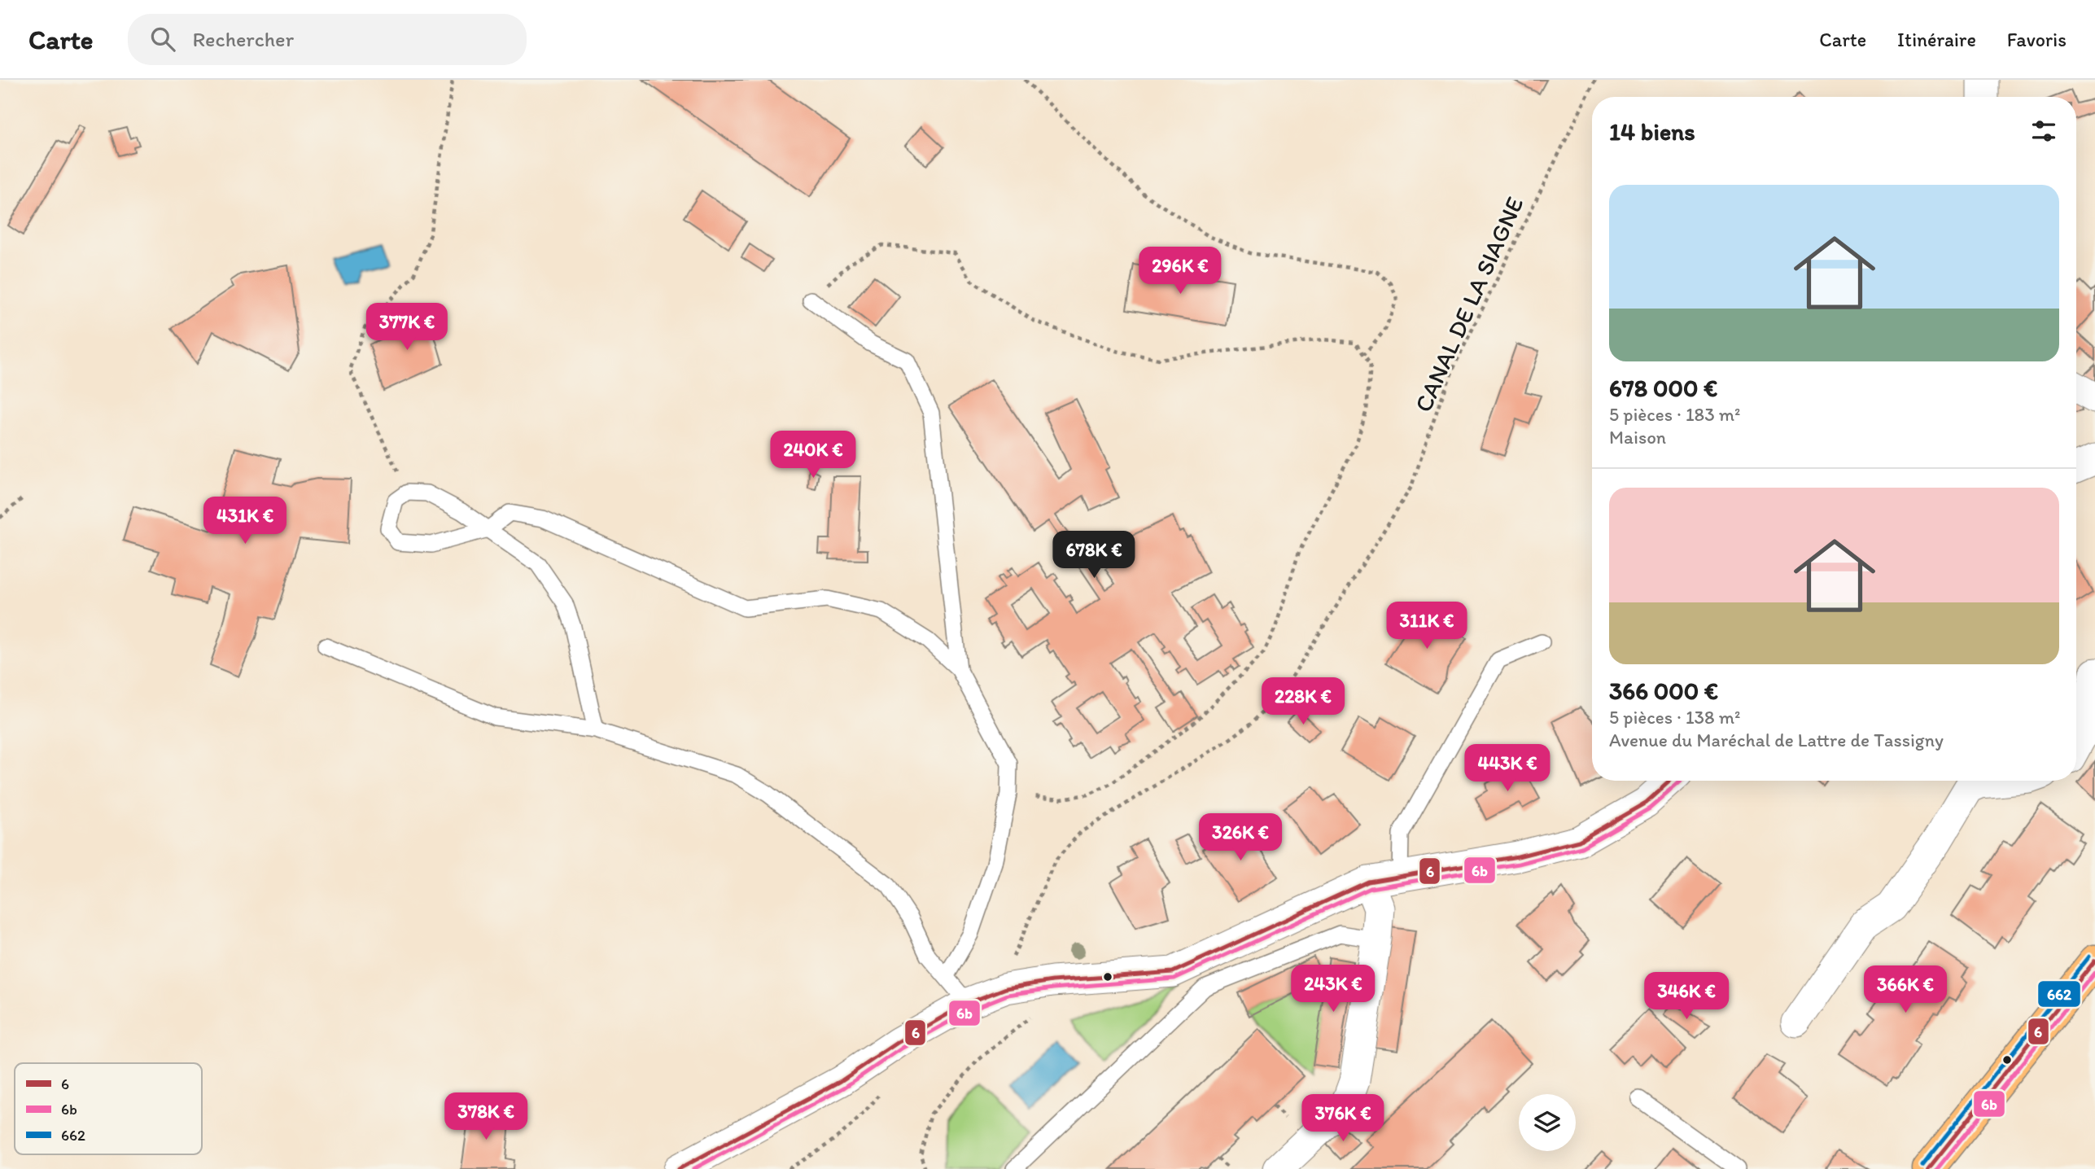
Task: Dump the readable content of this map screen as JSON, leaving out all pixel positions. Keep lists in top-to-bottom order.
{
  "streets": {
    "path": ["CANAL DE LA SIAGNE"]
  },
  "lines": ["transit line 6", "transit line 6b", "transit line 662"],
  "legend": ["6", "6b", "662"],
  "page": {
    "header": "Carte",
    "search": "Rechercher",
    "nav": ["Carte", "Itinéraire", "Favoris"],
    "heading": "14 biens",
    "list": [
      {
        "name": "678 000 €",
        "note": "5 pièces · 183 m² · Maison"
      },
      {
        "name": "366 000 €",
        "note": "5 pièces · 138 m² · Avenue du Maréchal de Lattre de Tassigny"
      }
    ],
    "price": [
      "296K €",
      "377K €",
      "240K €",
      "431K €",
      "678K €",
      "311K €",
      "228K €",
      "443K €",
      "326K €",
      "243K €",
      "366K €",
      "346K €",
      "378K €",
      "376K €"
    ]
  }
}
